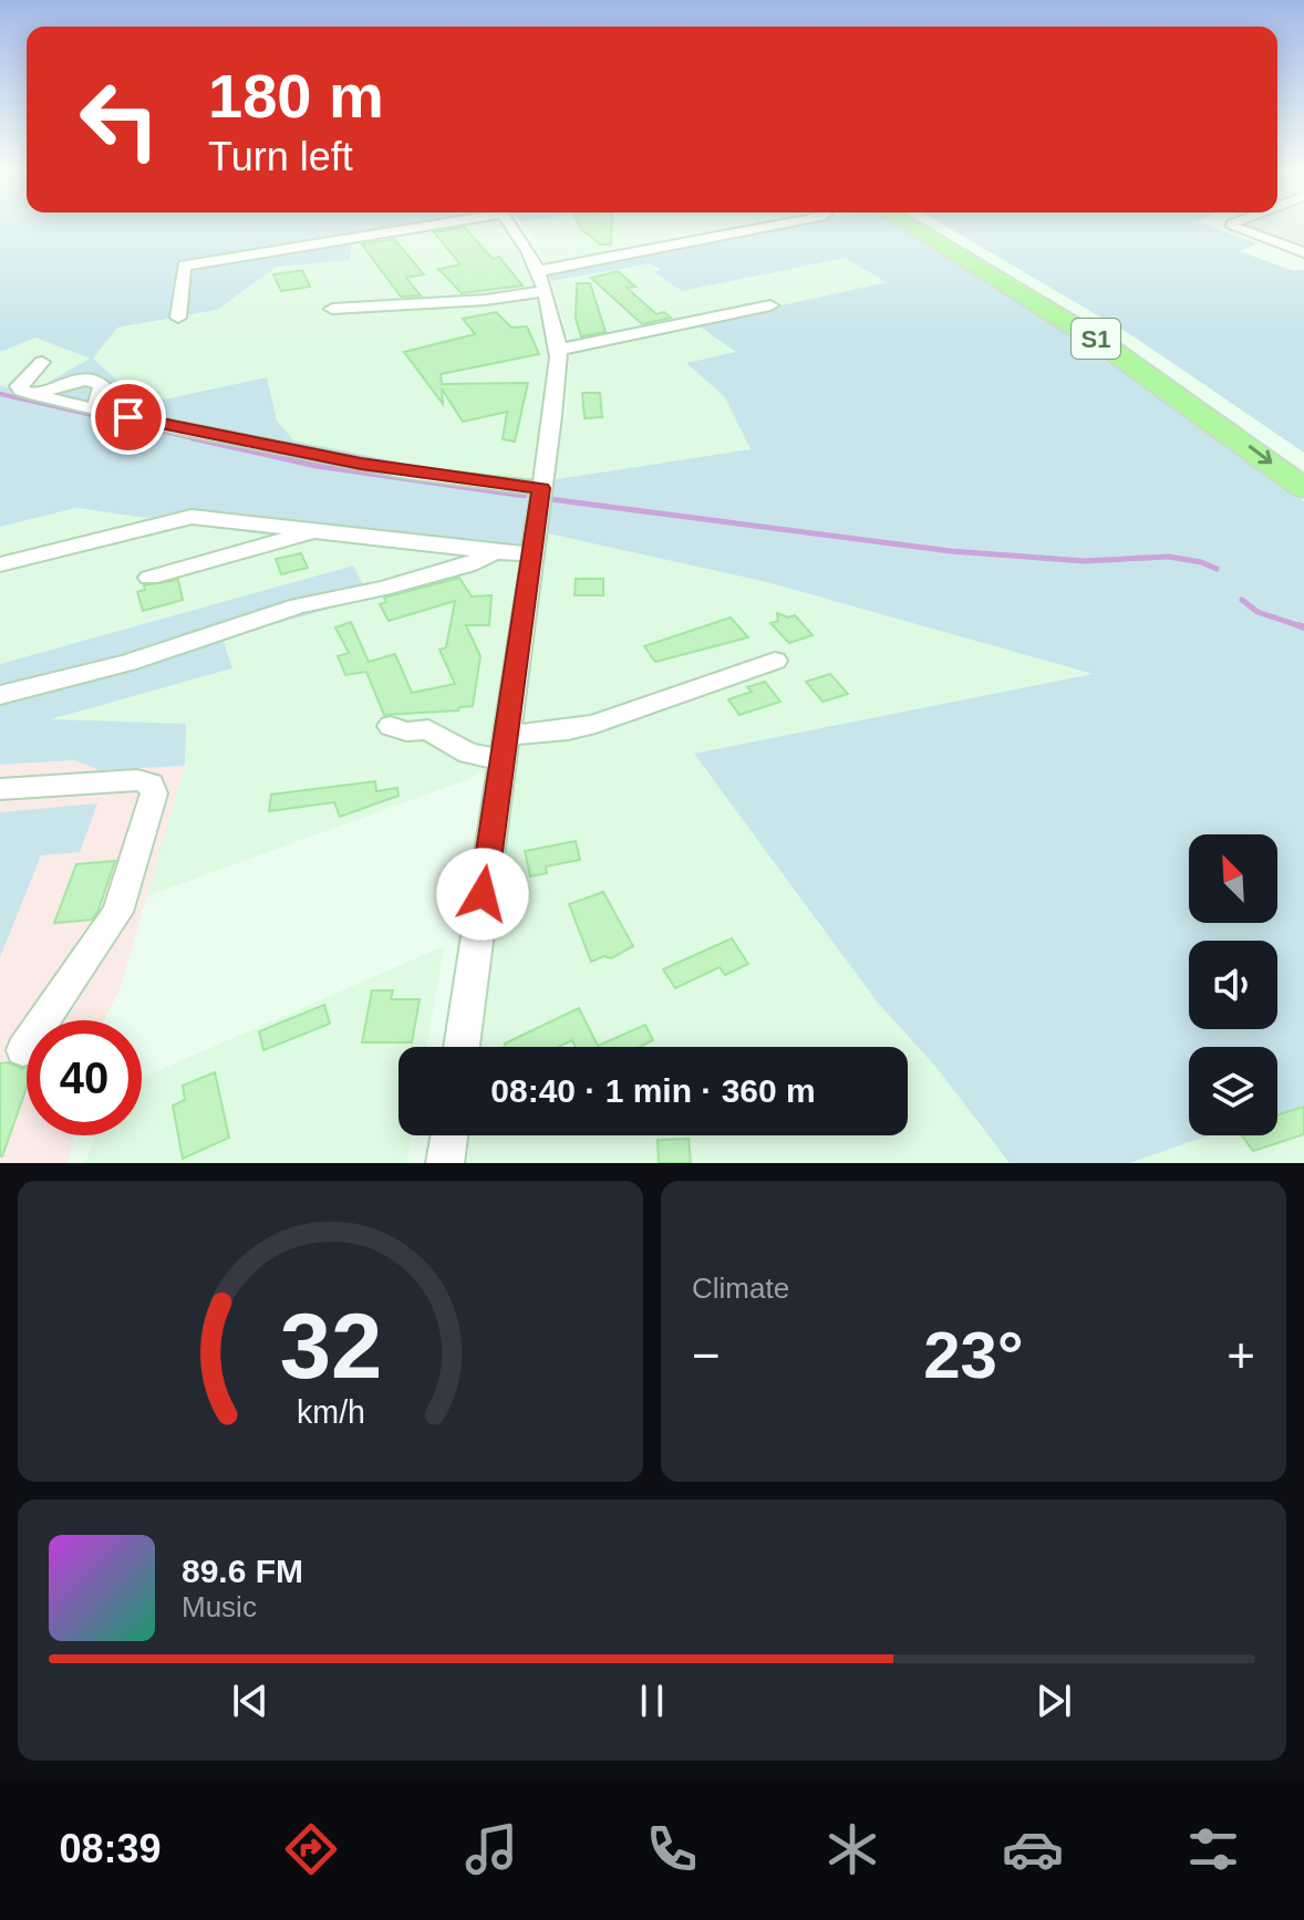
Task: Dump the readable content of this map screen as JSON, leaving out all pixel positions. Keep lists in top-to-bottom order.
{
  "streets": {
    "highway": ["S1"]
  },
  "north": "top left",
  "page": {
    "turn": ["180 m", "Turn left"],
    "limit": "40",
    "trip": "08:40 · 1 min · 360 m",
    "tile": "Climate",
    "heat": ["−", "23°", "+"],
    "song": ["89.6 FM", "Music"],
    "tabs": "08:39",
    "gauge": ["32", "km/h"]
  }
}
